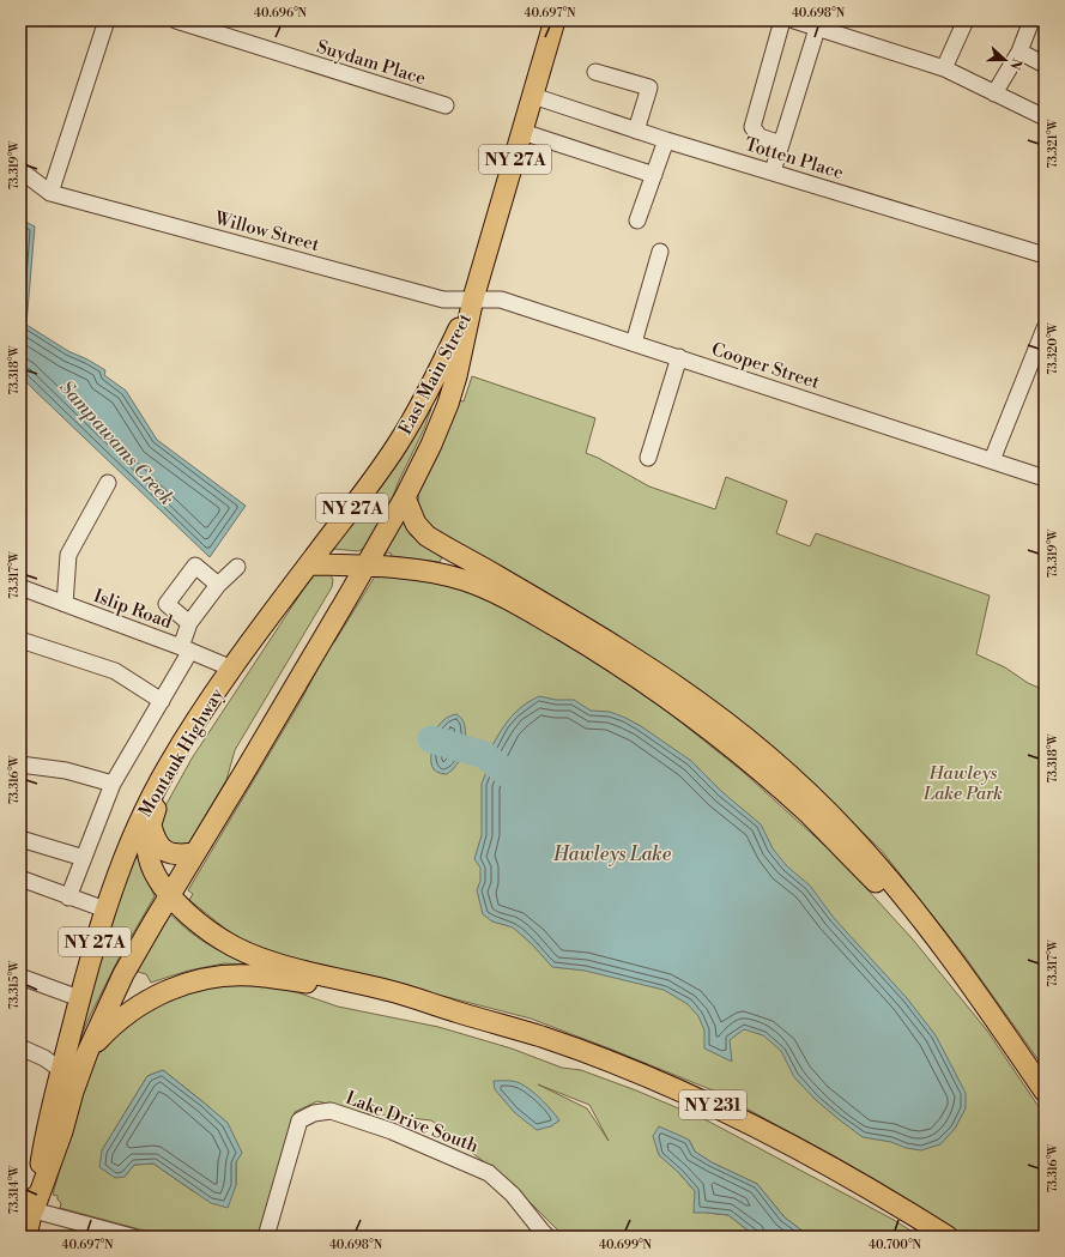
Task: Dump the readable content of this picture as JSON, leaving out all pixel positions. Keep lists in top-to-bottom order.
{
  "streets": {
    "main road": [
      "NY 27A",
      "East Main Street",
      "Montauk Highway",
      "NY 231"
    ],
    "street": [
      "Suydam Place",
      "Totten Place",
      "Willow Street",
      "Cooper Street",
      "Islip Road",
      "Lake Drive South"
    ]
  },
  "crossings": [
    ["Totten Place", "East Main Street"],
    ["Willow Street", "Cooper Street"],
    ["Willow Street", "East Main Street"],
    ["Cooper Street", "East Main Street"],
    ["East Main Street", "Montauk Highway"],
    ["Islip Road", "Montauk Highway"]
  ],
  "water": ["Sampawams Creek", "Hawleys Lake"],
  "parks": ["Hawleys Lake Park"],
  "north": "right",
  "coordinates": [
    "40.696°N",
    "40.697°N",
    "40.698°N",
    "73.321°W",
    "73.319°W",
    "73.320°W",
    "73.318°W",
    "73.317°W",
    "73.316°W",
    "73.315°W",
    "73.314°W",
    "40.699°N",
    "40.700°N"
  ]
}
